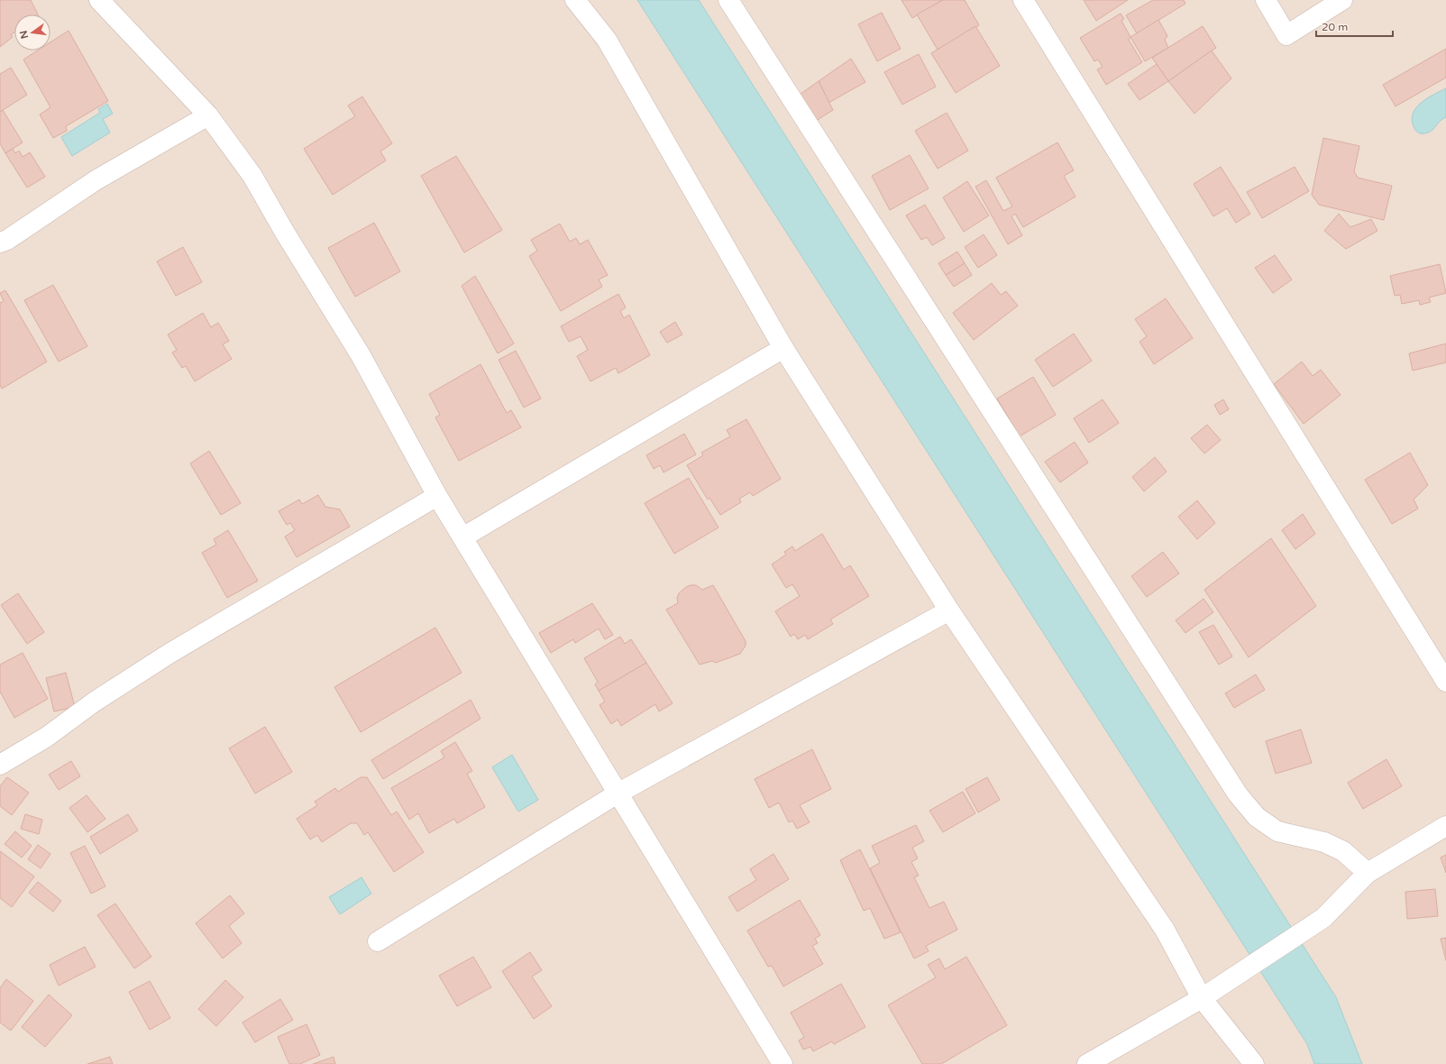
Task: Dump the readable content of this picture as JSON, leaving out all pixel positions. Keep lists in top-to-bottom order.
{
  "scale_bar": "20 m",
  "north": "left"
}
